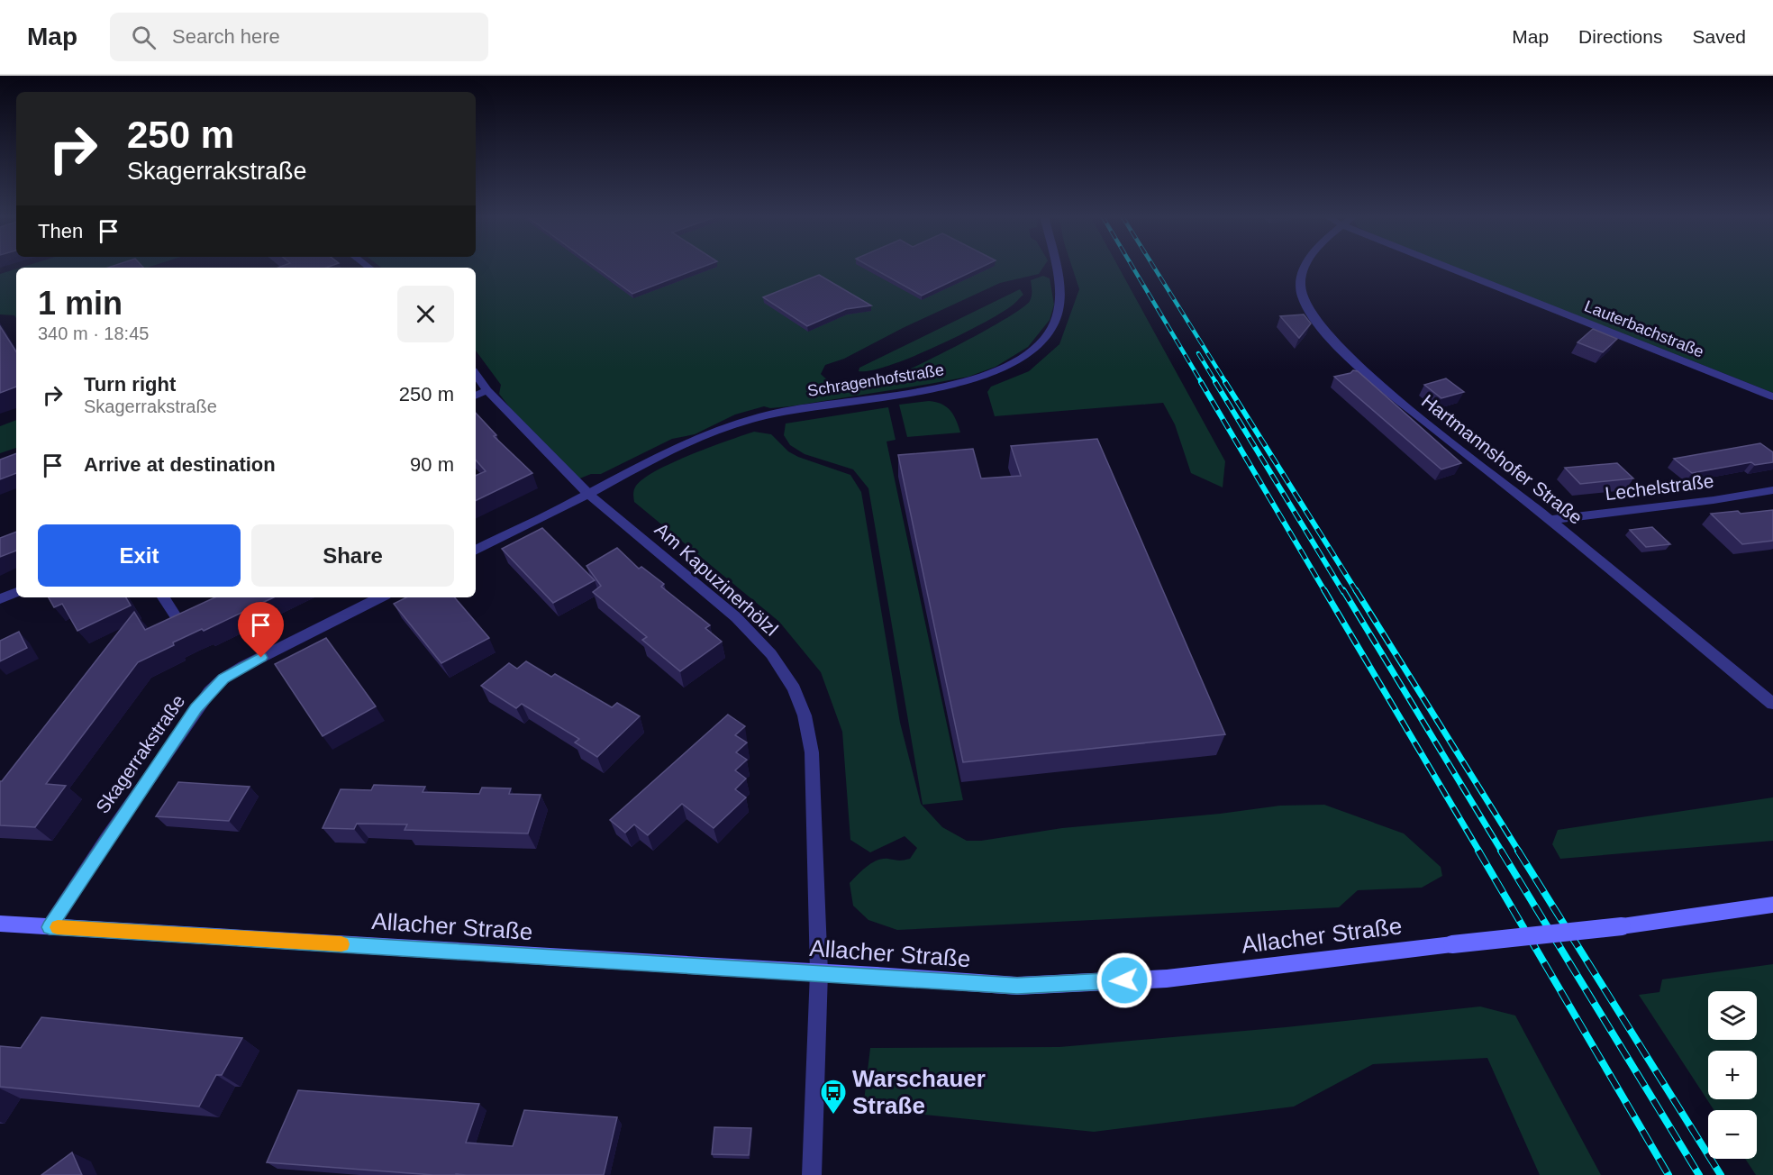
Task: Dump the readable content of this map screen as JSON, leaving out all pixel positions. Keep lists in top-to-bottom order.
{
  "streets": {
    "main road": ["Allacher Straße"],
    "street": [
      "Lauterbachstraße",
      "Schragenhofstraße",
      "Hartmannshofer Straße",
      "Lechelstraße",
      "Am Kapuzinerhölzl",
      "Skagerrakstraße"
    ]
  },
  "crossings": [
    ["Schragenhofstraße", "Am Kapuzinerhölzl"],
    ["Hartmannshofer Straße", "Lechelstraße"],
    ["Skagerrakstraße", "Allacher Straße"]
  ],
  "places": {
    "bus stop": ["Warschauer Straße"]
  },
  "page": {
    "header": "Map",
    "search": "Search here",
    "nav": ["Map", "Directions", "Saved"],
    "turn": ["250 m", "Skagerrakstraße"],
    "then": "Then",
    "heading": ["1 min", "340 m · 18:45"],
    "list": [
      {
        "name": "Turn right",
        "note": "Skagerrakstraße",
        "value": "250 m"
      },
      {
        "name": "Arrive at destination",
        "value": "90 m"
      }
    ],
    "buttons": ["Exit", "Share"],
    "map_buttons": ["+", "−"]
  }
}
